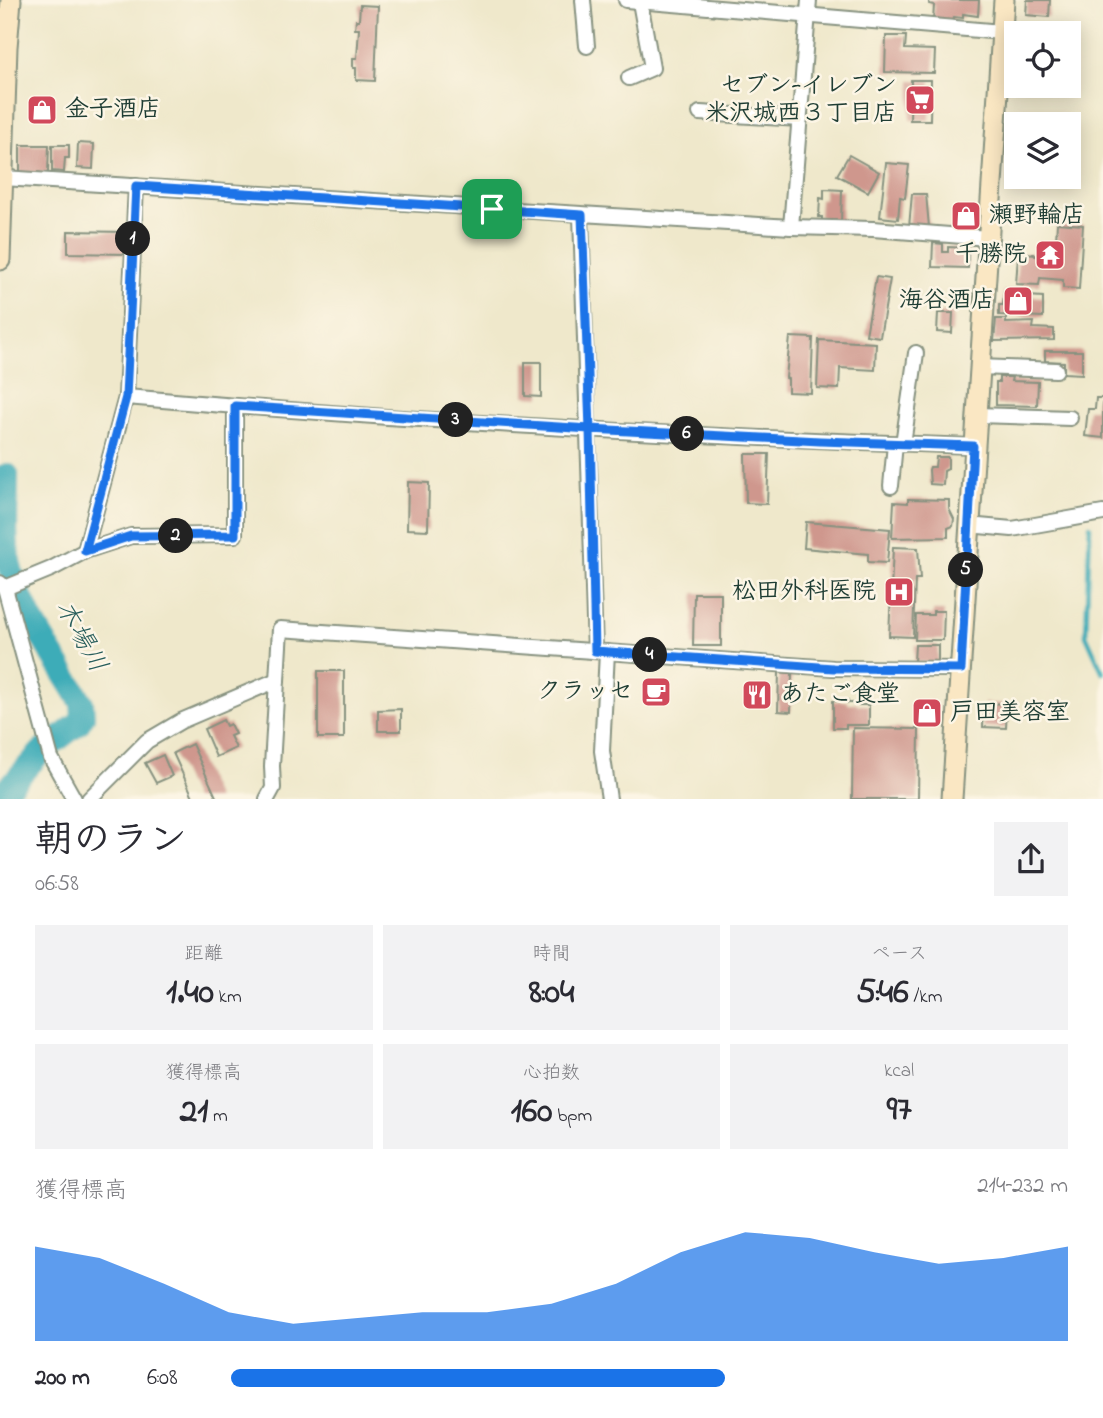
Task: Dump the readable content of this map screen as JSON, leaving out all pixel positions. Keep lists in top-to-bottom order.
{
  "water": ["木場川"],
  "places": {
    "supermarket": ["セブン-イレブン 米沢城西３丁目店"],
    "shop": [
      "金子酒店",
      "瀬野輪店",
      "海谷酒店",
      "戸田美容室"
    ],
    "temple": ["千勝院"],
    "hospital": ["松田外科医院"],
    "cafe": ["クラッセ"],
    "restaurant": ["あたご食堂"]
  },
  "page": {
    "pins": [
      "1",
      "3",
      "6",
      "2",
      "5",
      "4"
    ],
    "heading": ["朝のラン", "06:58"],
    "stats": [
      ["距離", "1.40 km"],
      ["時間", "8:04"],
      ["ペース", "5:46 /km"],
      ["獲得標高", "21 m"],
      ["心拍数", "160 bpm"],
      ["kcal", "97"]
    ],
    "chart": ["獲得標高", "214–232 m"],
    "list": [
      {
        "name": "200 m",
        "note": "6:08"
      }
    ]
  }
}
